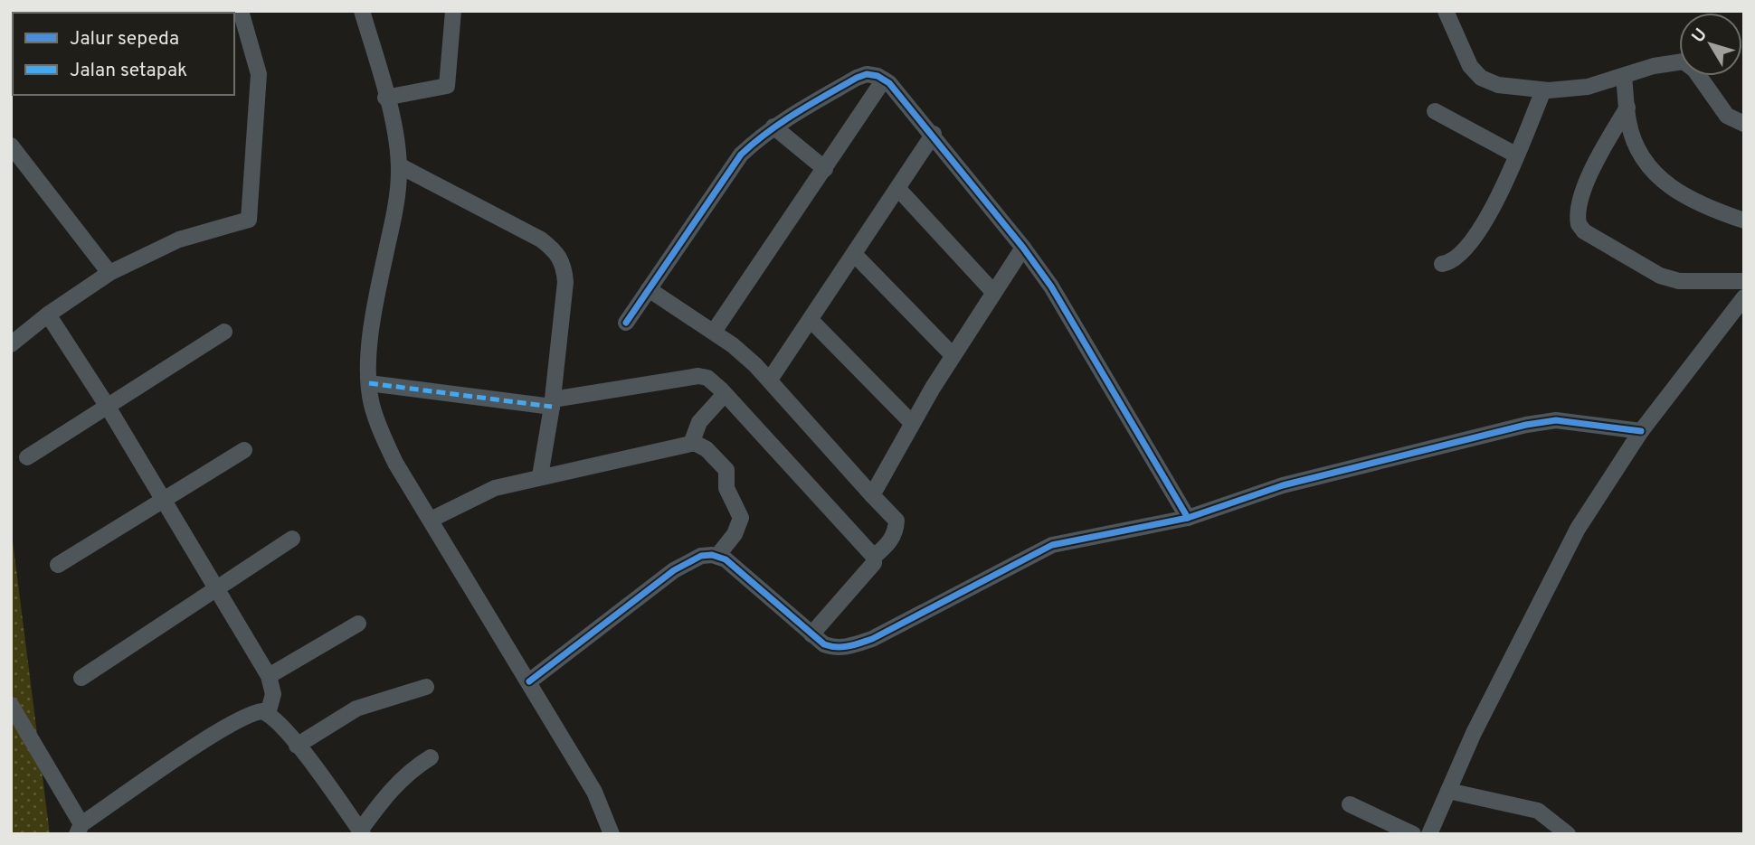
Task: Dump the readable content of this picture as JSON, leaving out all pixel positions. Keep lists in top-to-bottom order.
{
  "legend": ["Jalur sepeda", "Jalan setapak"],
  "north": "top left"
}
